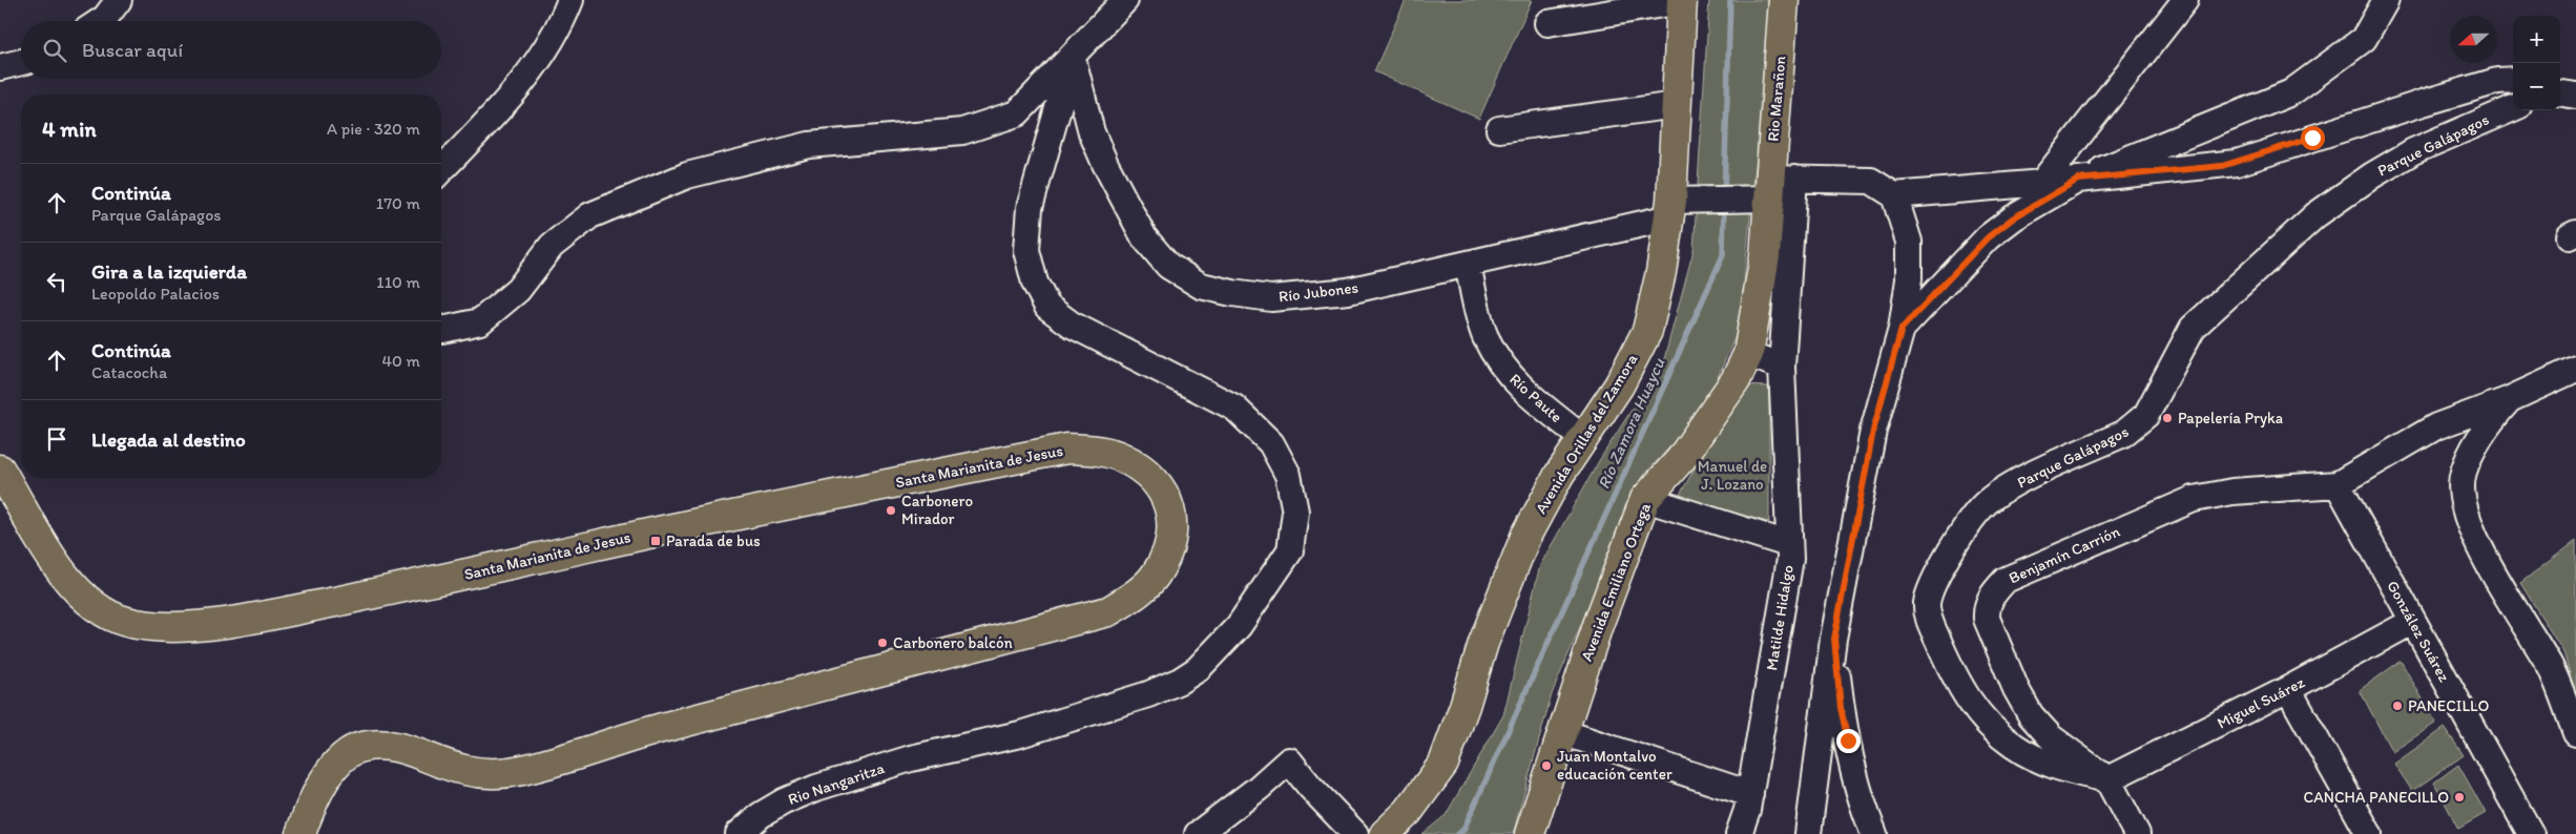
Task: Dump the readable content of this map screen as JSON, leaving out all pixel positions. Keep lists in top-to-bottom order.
{
  "streets": {
    "main road": [
      "Rio Marañon",
      "Avenida Orillas del Zamora",
      "Santa Marianita de Jesus",
      "Avenida Emiliano Ortega"
    ],
    "street": [
      "Parque Galápagos",
      "Río Jubones",
      "Río Paute",
      "Benjamín Carrión",
      "Matilde Hidalgo",
      "González Suárez",
      "Miguel Suárez",
      "Rio Nangaritza"
    ]
  },
  "crossings": [
    ["Rio Marañon", "Río Jubones"],
    ["Rio Marañon", "Avenida Emiliano Ortega"],
    ["Rio Marañon", "Matilde Hidalgo"],
    ["Parque Galápagos", "Benjamín Carrión"],
    ["Parque Galápagos", "Miguel Suárez"],
    ["Río Jubones", "Río Paute"],
    ["Río Jubones", "Avenida Orillas del Zamora"],
    ["Río Jubones", "Avenida Emiliano Ortega"],
    ["Río Jubones", "Matilde Hidalgo"],
    ["Río Jubones", "Rio Nangaritza"],
    ["Río Paute", "Avenida Orillas del Zamora"],
    ["Benjamín Carrión", "González Suárez"],
    ["Benjamín Carrión", "Miguel Suárez"],
    ["Avenida Emiliano Ortega", "Matilde Hidalgo"],
    ["González Suárez", "Miguel Suárez"]
  ],
  "water": ["Río Zamora Huaycu"],
  "parks": ["Manuel de J. Lozano"],
  "places": {
    "other": [
      "Papelería Pryka",
      "Carbonero Mirador",
      "Carbonero balcón",
      "PANECILLO",
      "Juan Montalvo educación center",
      "CANCHA PANECILLO"
    ],
    "transit": ["Parada de bus"]
  },
  "north": "left",
  "page": {
    "map_buttons": ["+", "−"],
    "search": "Buscar aquí",
    "heading": ["4 min", "A pie · 320 m"],
    "list": [
      ["Continúa", "Parque Galápagos", "170 m"],
      ["Gira a la izquierda", "Leopoldo Palacios", "110 m"],
      ["Continúa", "Catacocha", "40 m"],
      "Llegada al destino"
    ]
  }
}
